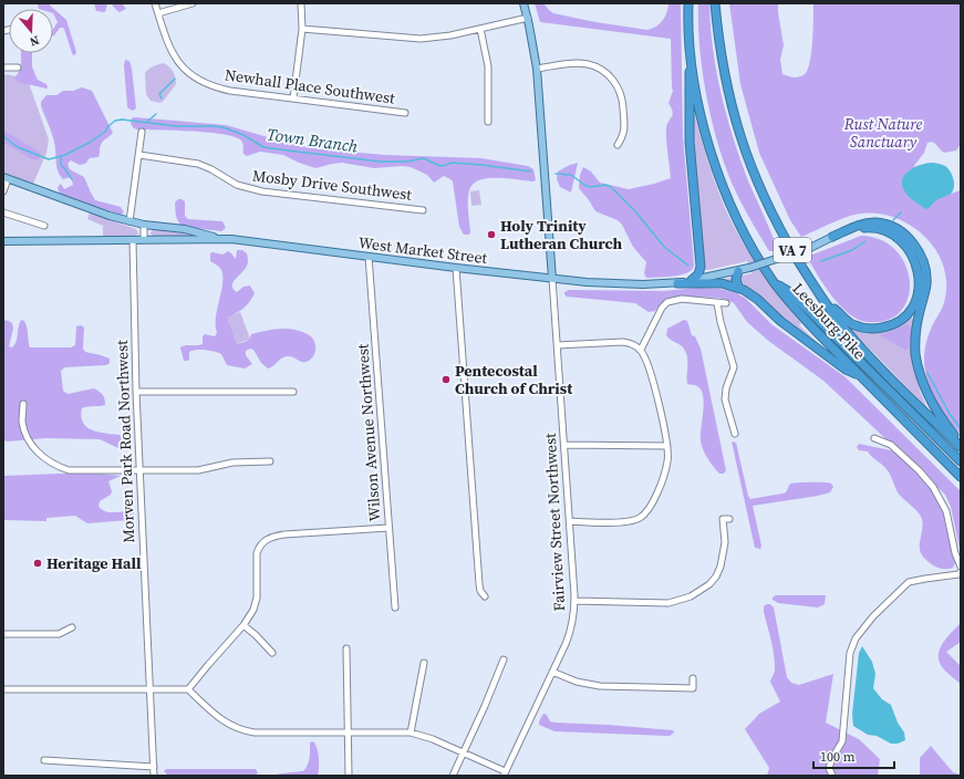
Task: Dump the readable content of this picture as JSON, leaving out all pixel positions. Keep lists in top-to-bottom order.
{
  "streets": {
    "highway": ["VA 7", "Leesburg Pike"],
    "main road": ["West Market Street"],
    "street": [
      "Newhall Place Southwest",
      "Mosby Drive Southwest",
      "Wilson Avenue Northwest",
      "Morven Park Road Northwest",
      "Fairview Street Northwest"
    ]
  },
  "crossings": [
    ["West Market Street", "Wilson Avenue Northwest"],
    ["West Market Street", "Morven Park Road Northwest"],
    ["West Market Street", "Fairview Street Northwest"]
  ],
  "water": ["Town Branch"],
  "parks": ["Rust Nature Sanctuary"],
  "places": ["Holy Trinity Lutheran Church", "Pentecostal Church of Christ", "Heritage Hall"],
  "scale_bar": "100 m",
  "north": "bottom"
}
